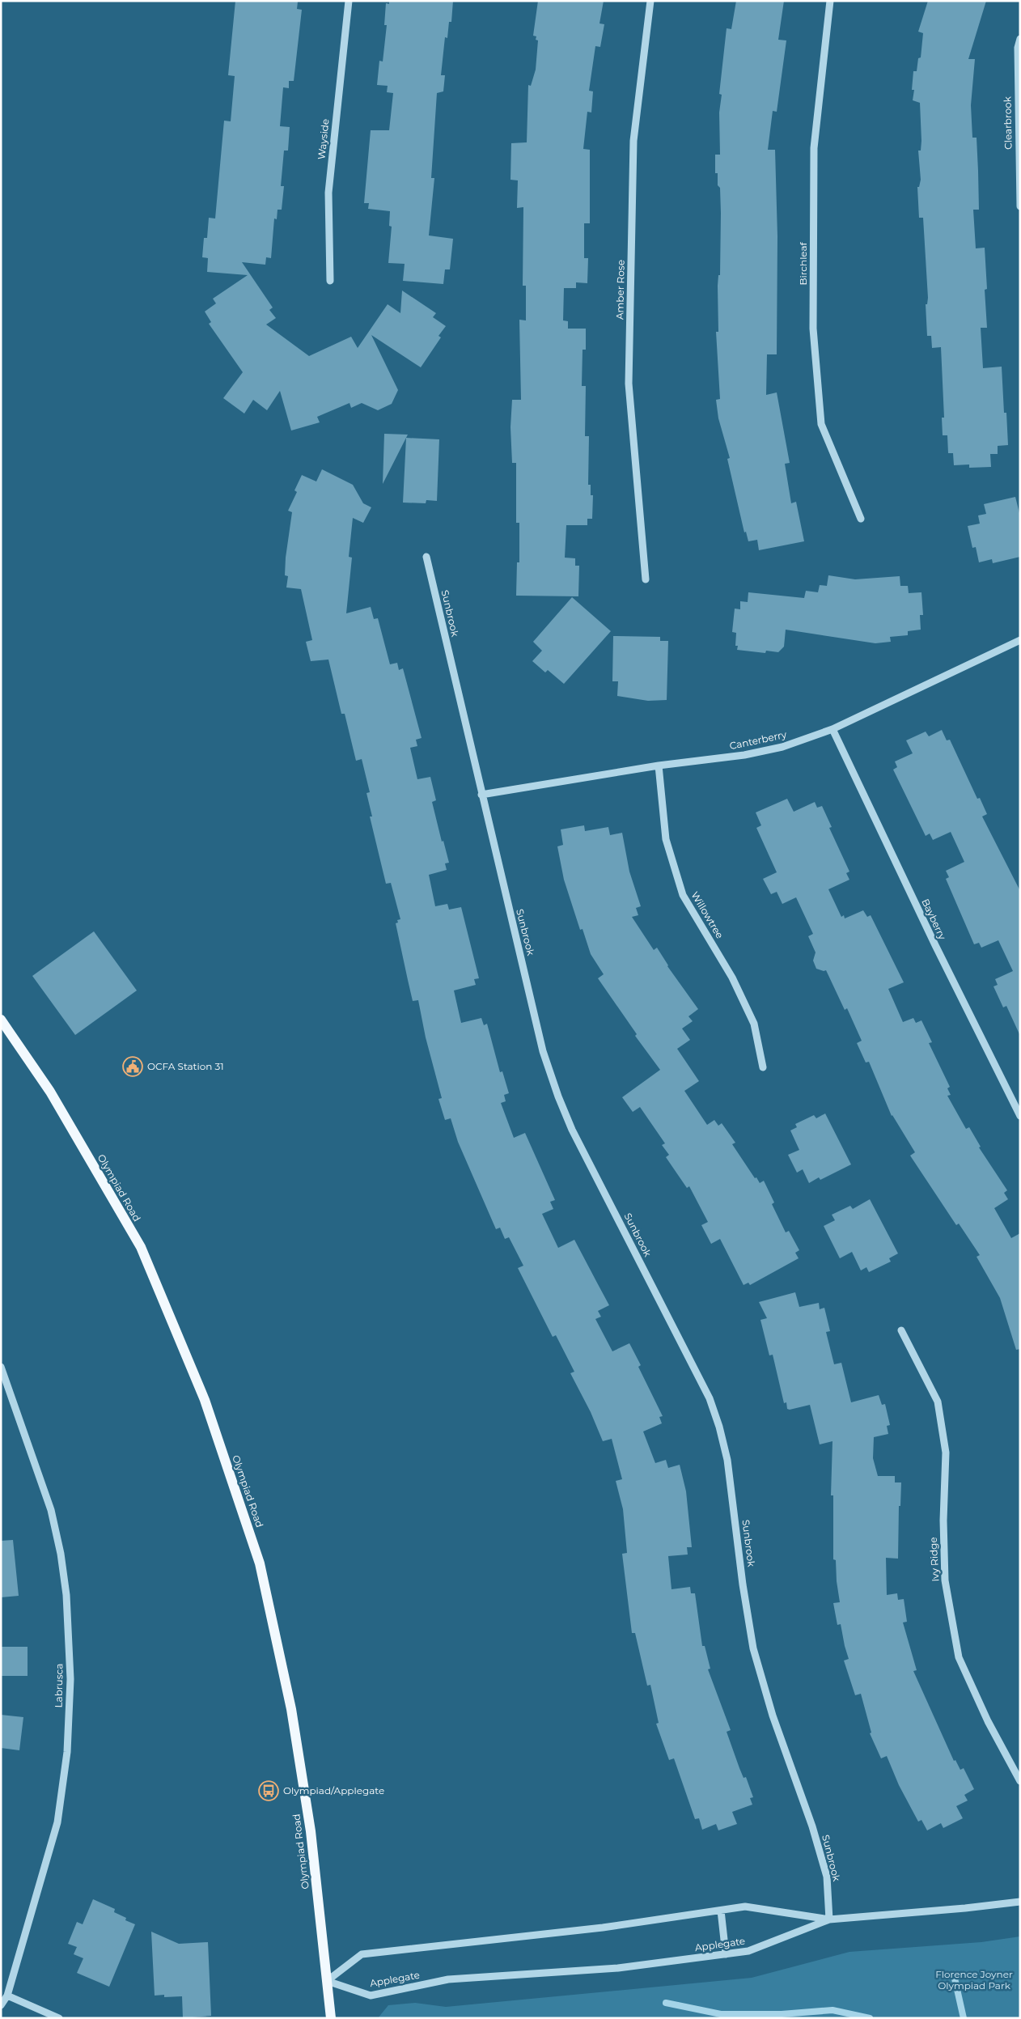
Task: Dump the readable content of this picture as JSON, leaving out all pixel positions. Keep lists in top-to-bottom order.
{
  "streets": {
    "main road": ["Olympiad Road"],
    "street": [
      "Clearbrook",
      "Wayside",
      "Birchleaf",
      "Amber Rose",
      "Sunbrook",
      "Canterberry",
      "Willowtree",
      "Bayberry",
      "Ivy Ridge",
      "Labrusca",
      "Applegate"
    ]
  },
  "crossings": [
    ["Sunbrook", "Canterberry"],
    ["Sunbrook", "Applegate"],
    ["Canterberry", "Willowtree"],
    ["Canterberry", "Bayberry"],
    ["Olympiad Road", "Applegate"]
  ],
  "parks": ["Florence Joyner Olympiad Park"],
  "places": {
    "public building": ["OCFA Station 31"],
    "bus stop": ["Olympiad/Applegate"]
  }
}
